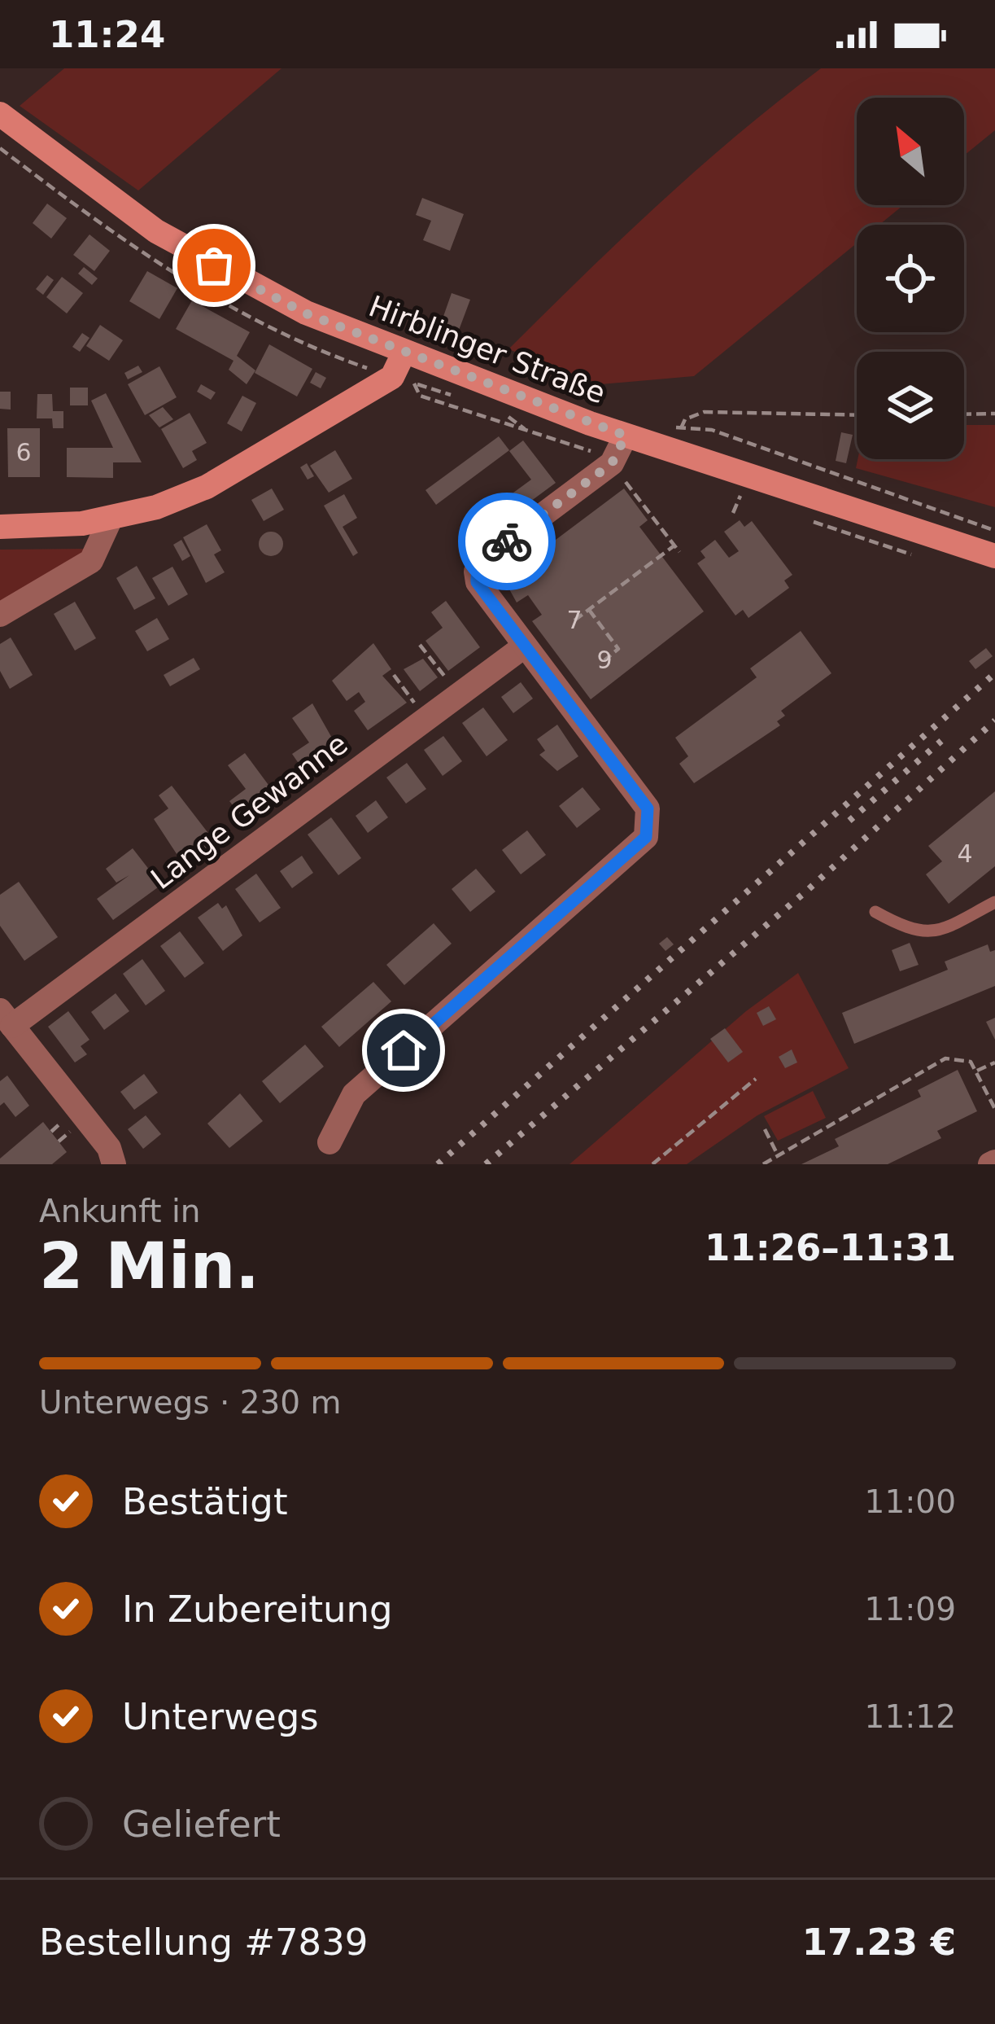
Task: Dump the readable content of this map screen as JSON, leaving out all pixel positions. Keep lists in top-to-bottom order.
{
  "streets": {
    "street": ["Hirblinger Straße", "Lange Gewanne"]
  },
  "house_numbers": [
    "6",
    "7",
    "9",
    "4"
  ],
  "north": "top left",
  "page": {
    "status": "11:24",
    "heading": ["2 Min.", "Ankunft in", "11:26–11:31"],
    "panel": ["Bestellung #7839", "17.23 €"],
    "bar": "Unterwegs · 230 m",
    "list": [
      ["Bestätigt", "11:00"],
      ["In Zubereitung", "11:09"],
      ["Unterwegs", "11:12"],
      "Geliefert"
    ]
  }
}
